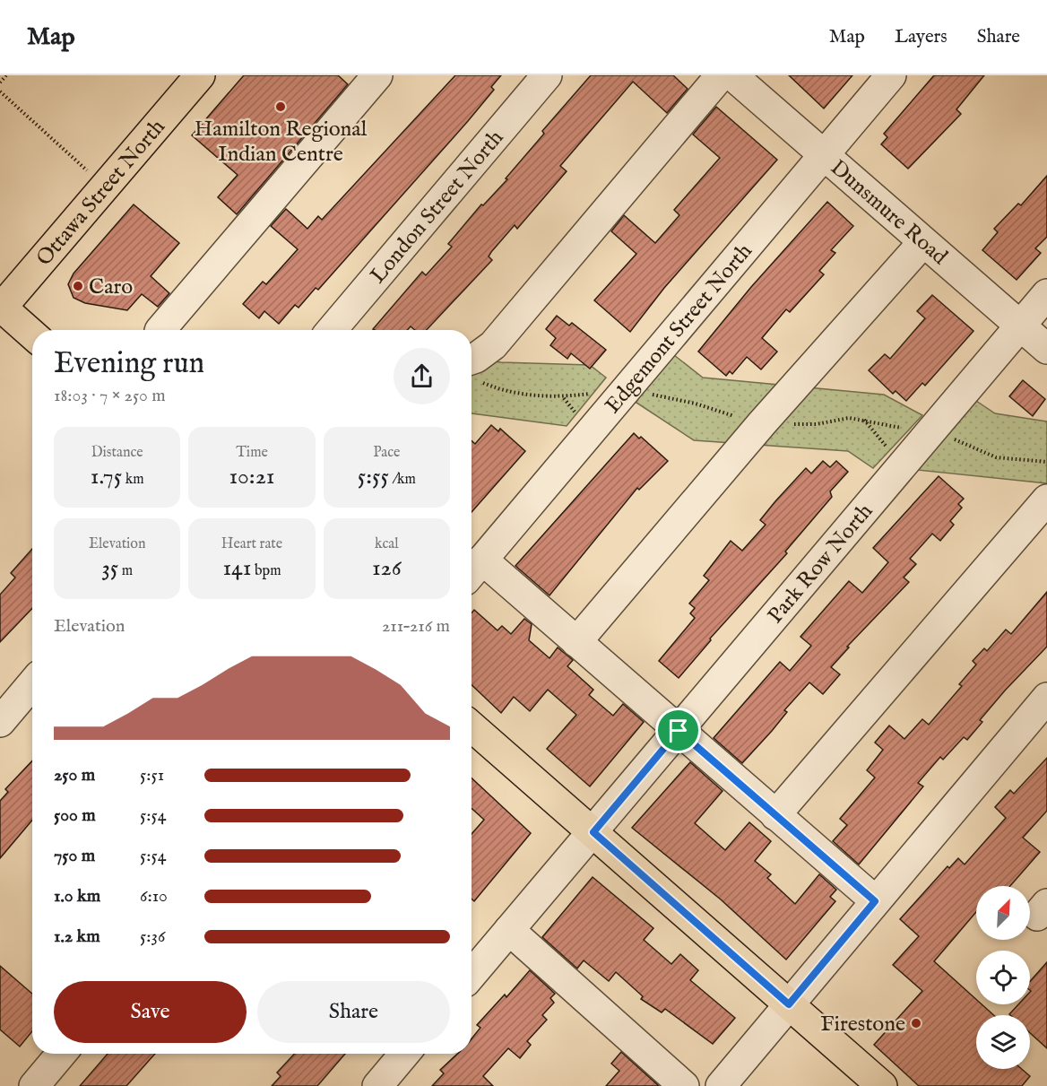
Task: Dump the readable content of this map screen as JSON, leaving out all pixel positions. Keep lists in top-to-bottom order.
{
  "streets": {
    "main road": ["Ottawa Street North"],
    "street": [
      "London Street North",
      "Dunsmure Road",
      "Edgemont Street North",
      "Park Row North"
    ]
  },
  "crossings": [
    ["Dunsmure Road", "Edgemont Street North"],
    ["Dunsmure Road", "Park Row North"]
  ],
  "places": ["Hamilton Regional Indian Centre", "Caro", "Firestone"],
  "north": "top right",
  "page": {
    "header": "Map",
    "nav": ["Map", "Layers", "Share"],
    "heading": ["Evening run", "18:03 · 7 × 250 m"],
    "stats": [
      ["Distance", "1.75 km"],
      ["Time", "10:21"],
      ["Pace", "5:55 /km"],
      ["Elevation", "35 m"],
      ["Heart rate", "141 bpm"],
      ["kcal", "126"]
    ],
    "chart": ["Elevation", "211–216 m"],
    "list": [
      {
        "name": "250 m",
        "note": "5:51"
      },
      {
        "name": "500 m",
        "note": "5:54"
      },
      {
        "name": "750 m",
        "note": "5:54"
      },
      {
        "name": "1.0 km",
        "note": "6:10"
      },
      {
        "name": "1.2 km",
        "note": "5:36"
      }
    ],
    "buttons": ["Save", "Share"]
  }
}
